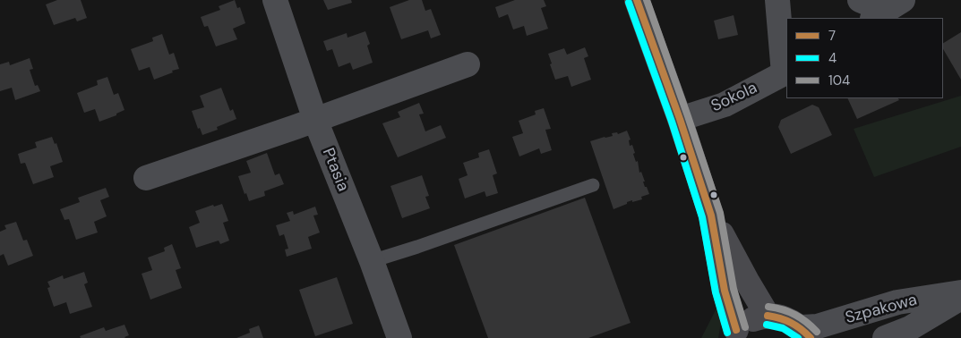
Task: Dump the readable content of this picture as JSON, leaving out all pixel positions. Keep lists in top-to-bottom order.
{
  "streets": {
    "street": ["Sokola", "Ptasia", "Szpakowa"]
  },
  "lines": ["transit line 7", "transit line 104", "transit line 4"],
  "legend": ["7", "4", "104"]
}
